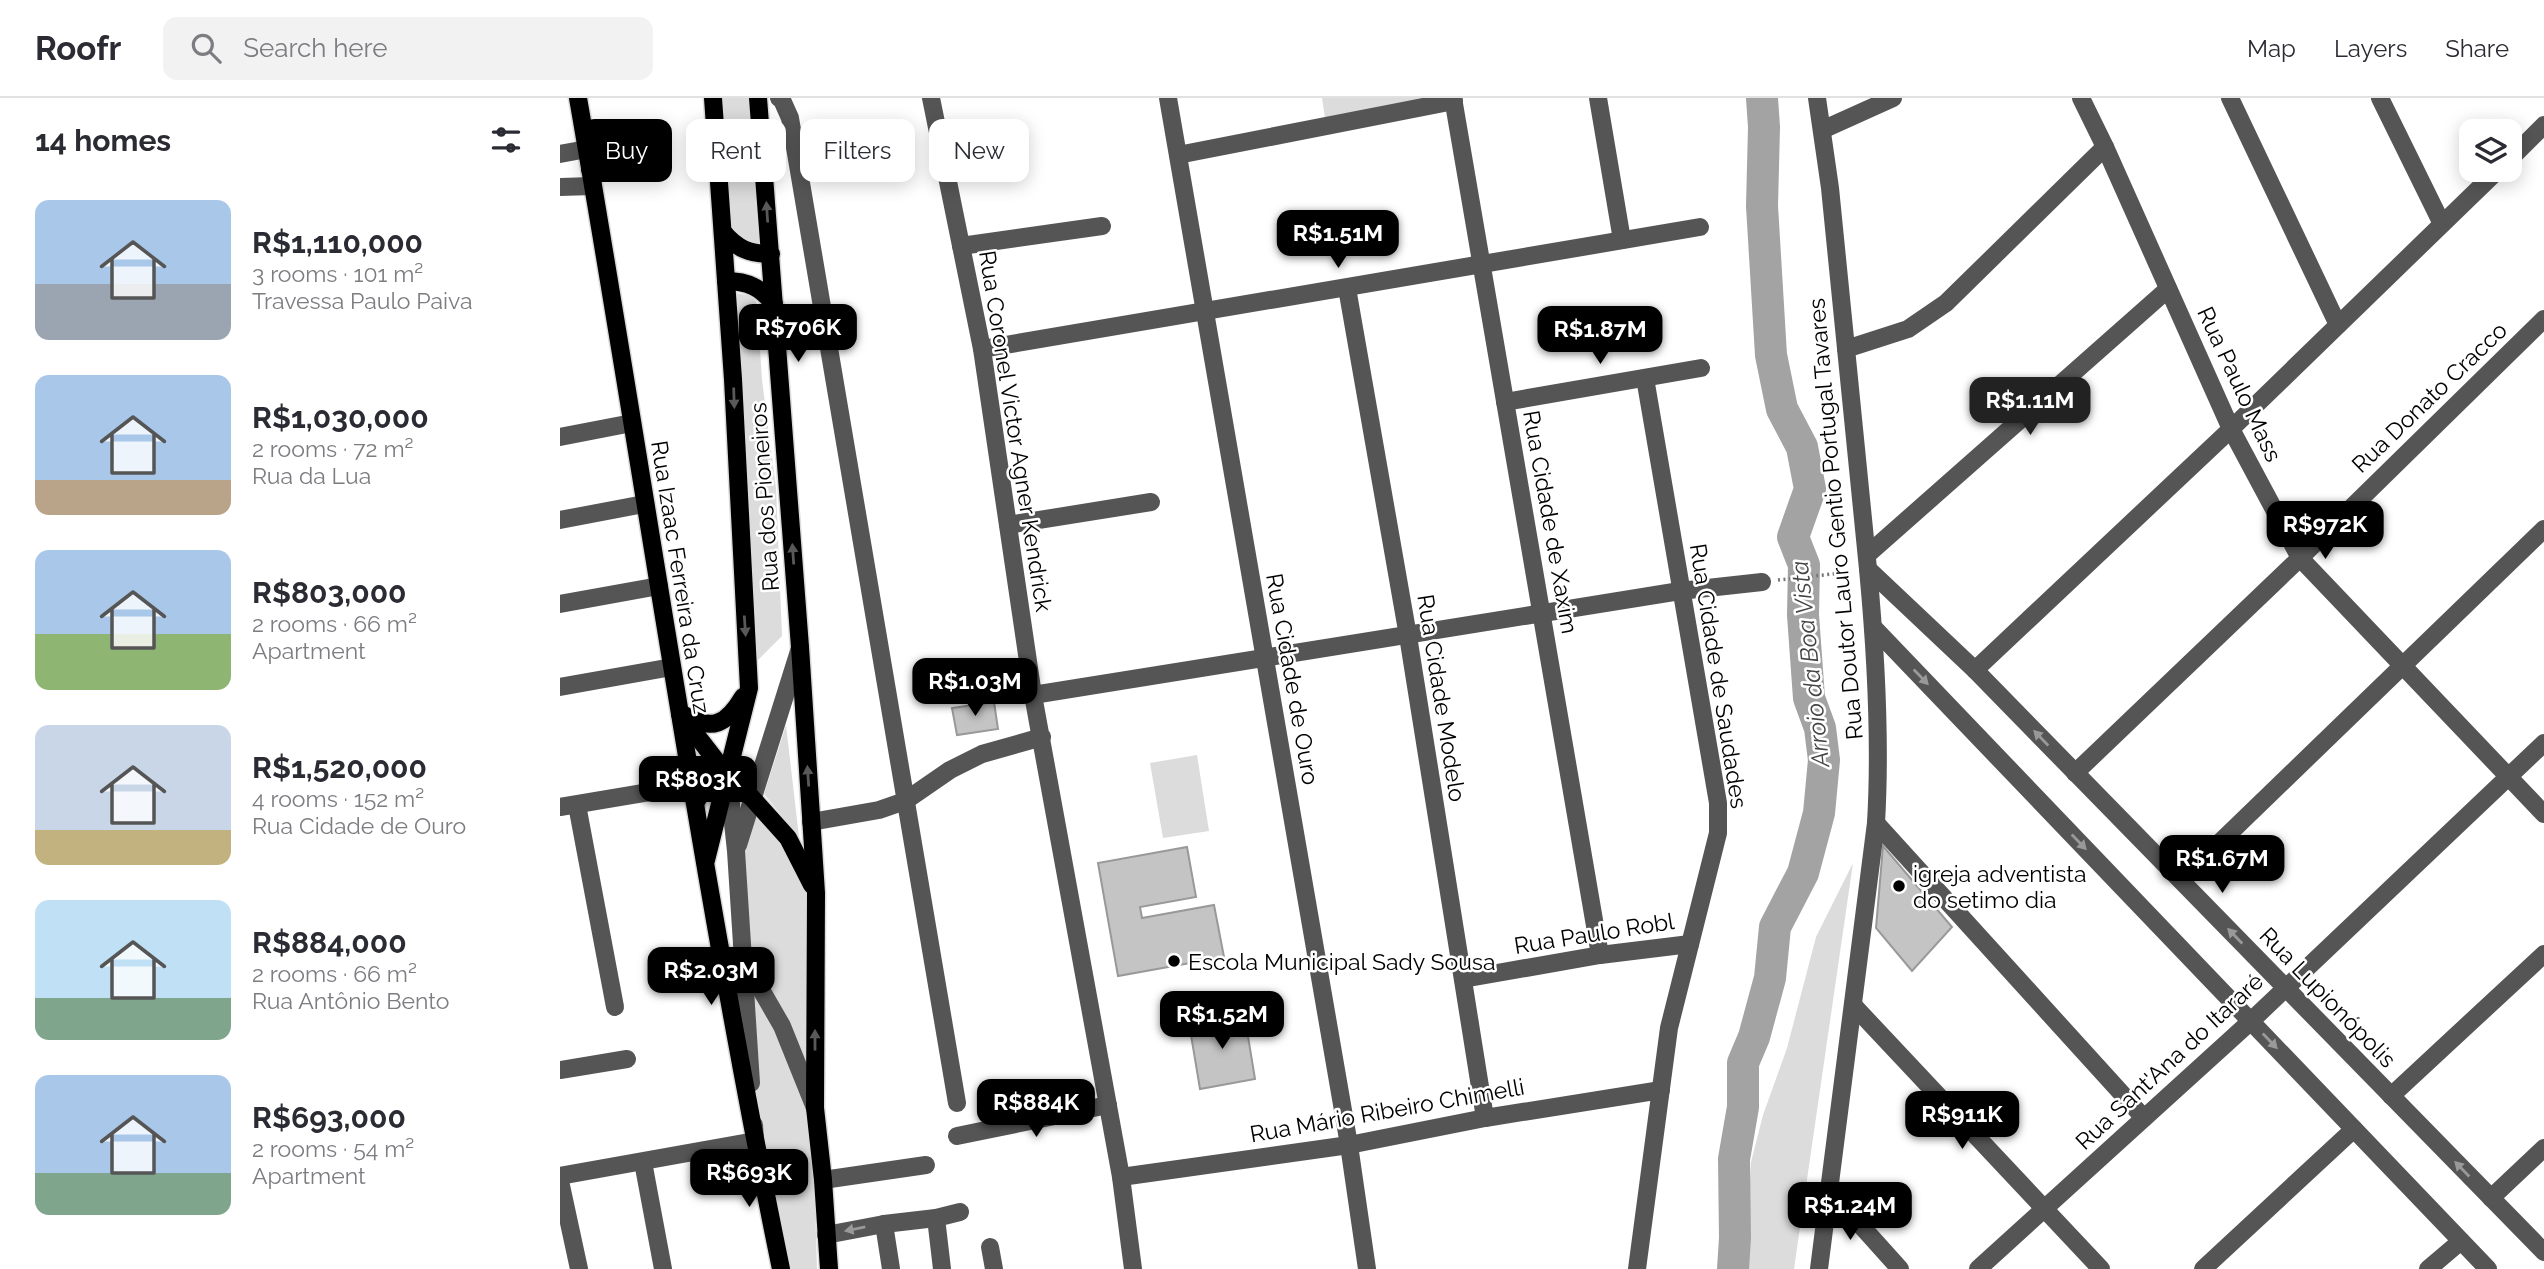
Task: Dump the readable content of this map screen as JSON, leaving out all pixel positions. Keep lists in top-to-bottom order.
{
  "streets": {
    "main road": ["Rua dos Pioneiros", "Rua Izaac Ferreira da Cruz"],
    "street": [
      "Rua Paulo Mass",
      "Rua Donato Cracco",
      "Rua Coronel Victor Agner Kendrick",
      "Rua Doutor Lauro Gentio Portugal Tavares",
      "Rua Cidade de Xaxim",
      "Rua Cidade de Saudades",
      "Rua Cidade de Ouro",
      "Rua Cidade Modelo",
      "Rua Paulo Robl",
      "Rua Lupionópolis",
      "Rua Sant'Ana do Itararé",
      "Rua Mário Ribeiro Chimelli"
    ]
  },
  "crossings": [
    ["Rua Paulo Mass", "Rua Donato Cracco"],
    ["Rua Paulo Mass", "Rua Sant'Ana do Itararé"],
    ["Rua Donato Cracco", "Rua Lupionópolis"],
    ["Rua Coronel Victor Agner Kendrick", "Rua Mário Ribeiro Chimelli"],
    ["Rua dos Pioneiros", "Rua Izaac Ferreira da Cruz"],
    ["Rua Doutor Lauro Gentio Portugal Tavares", "Rua Lupionópolis"],
    ["Rua Cidade de Xaxim", "Rua Paulo Robl"],
    ["Rua Cidade de Saudades", "Rua Paulo Robl"],
    ["Rua Cidade de Saudades", "Rua Mário Ribeiro Chimelli"],
    ["Rua Cidade de Ouro", "Rua Mário Ribeiro Chimelli"],
    ["Rua Cidade Modelo", "Rua Paulo Robl"],
    ["Rua Cidade Modelo", "Rua Mário Ribeiro Chimelli"],
    ["Rua Lupionópolis", "Rua Sant'Ana do Itararé"]
  ],
  "water": ["Arroio da Boa Vista"],
  "places": ["igreja adventista do setimo dia", "Escola Municipal Sady Sousa"],
  "page": {
    "header": "Roofr",
    "search": "Search here",
    "nav": ["Map", "Layers", "Share"],
    "heading": "14 homes",
    "chip": [
      "Buy",
      "Rent",
      "Filters",
      "New"
    ],
    "list": [
      {
        "name": "R$1,110,000",
        "note": "3 rooms · 101 m² · Travessa Paulo Paiva"
      },
      {
        "name": "R$1,030,000",
        "note": "2 rooms · 72 m² · Rua da Lua"
      },
      {
        "name": "R$803,000",
        "note": "2 rooms · 66 m² · Apartment"
      },
      {
        "name": "R$1,520,000",
        "note": "4 rooms · 152 m² · Rua Cidade de Ouro"
      },
      {
        "name": "R$884,000",
        "note": "2 rooms · 66 m² · Rua Antônio Bento"
      },
      {
        "name": "R$693,000",
        "note": "2 rooms · 54 m² · Apartment"
      }
    ],
    "price": [
      "R$1.51M",
      "R$706K",
      "R$1.87M",
      "R$1.11M",
      "R$972K",
      "R$1.03M",
      "R$803K",
      "R$1.67M",
      "R$2.03M",
      "R$1.52M",
      "R$884K",
      "R$911K",
      "R$693K",
      "R$1.24M"
    ]
  }
}
